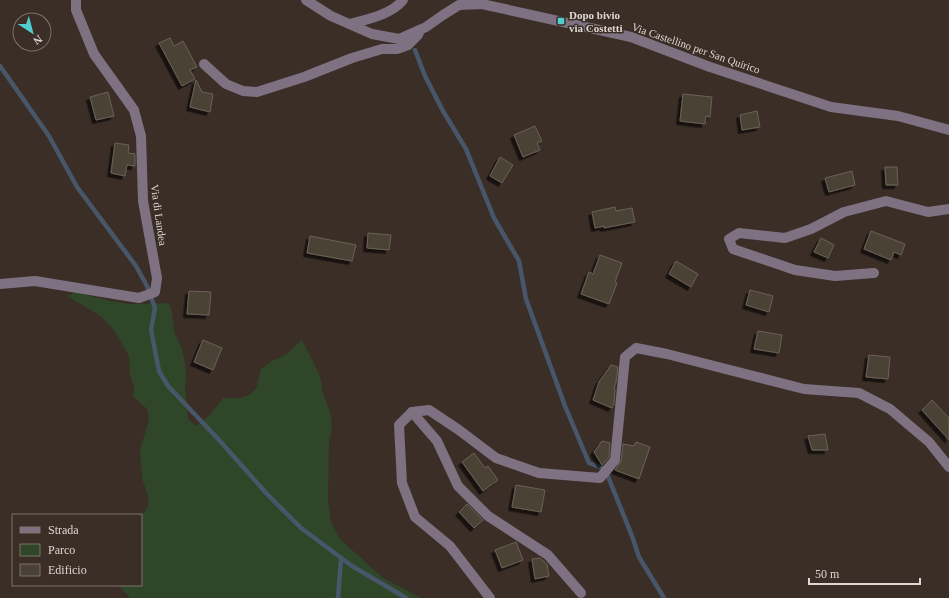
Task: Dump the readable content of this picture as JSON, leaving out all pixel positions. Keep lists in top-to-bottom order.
{
  "streets": {
    "street": ["Via Castellino per San Quirico", "Via di Landea"]
  },
  "places": {
    "transit": ["Dopo bivio via Costetti"]
  },
  "legend": ["Strada", "Parco", "Edificio"],
  "scale_bar": "50 m",
  "north": "bottom right"
}
